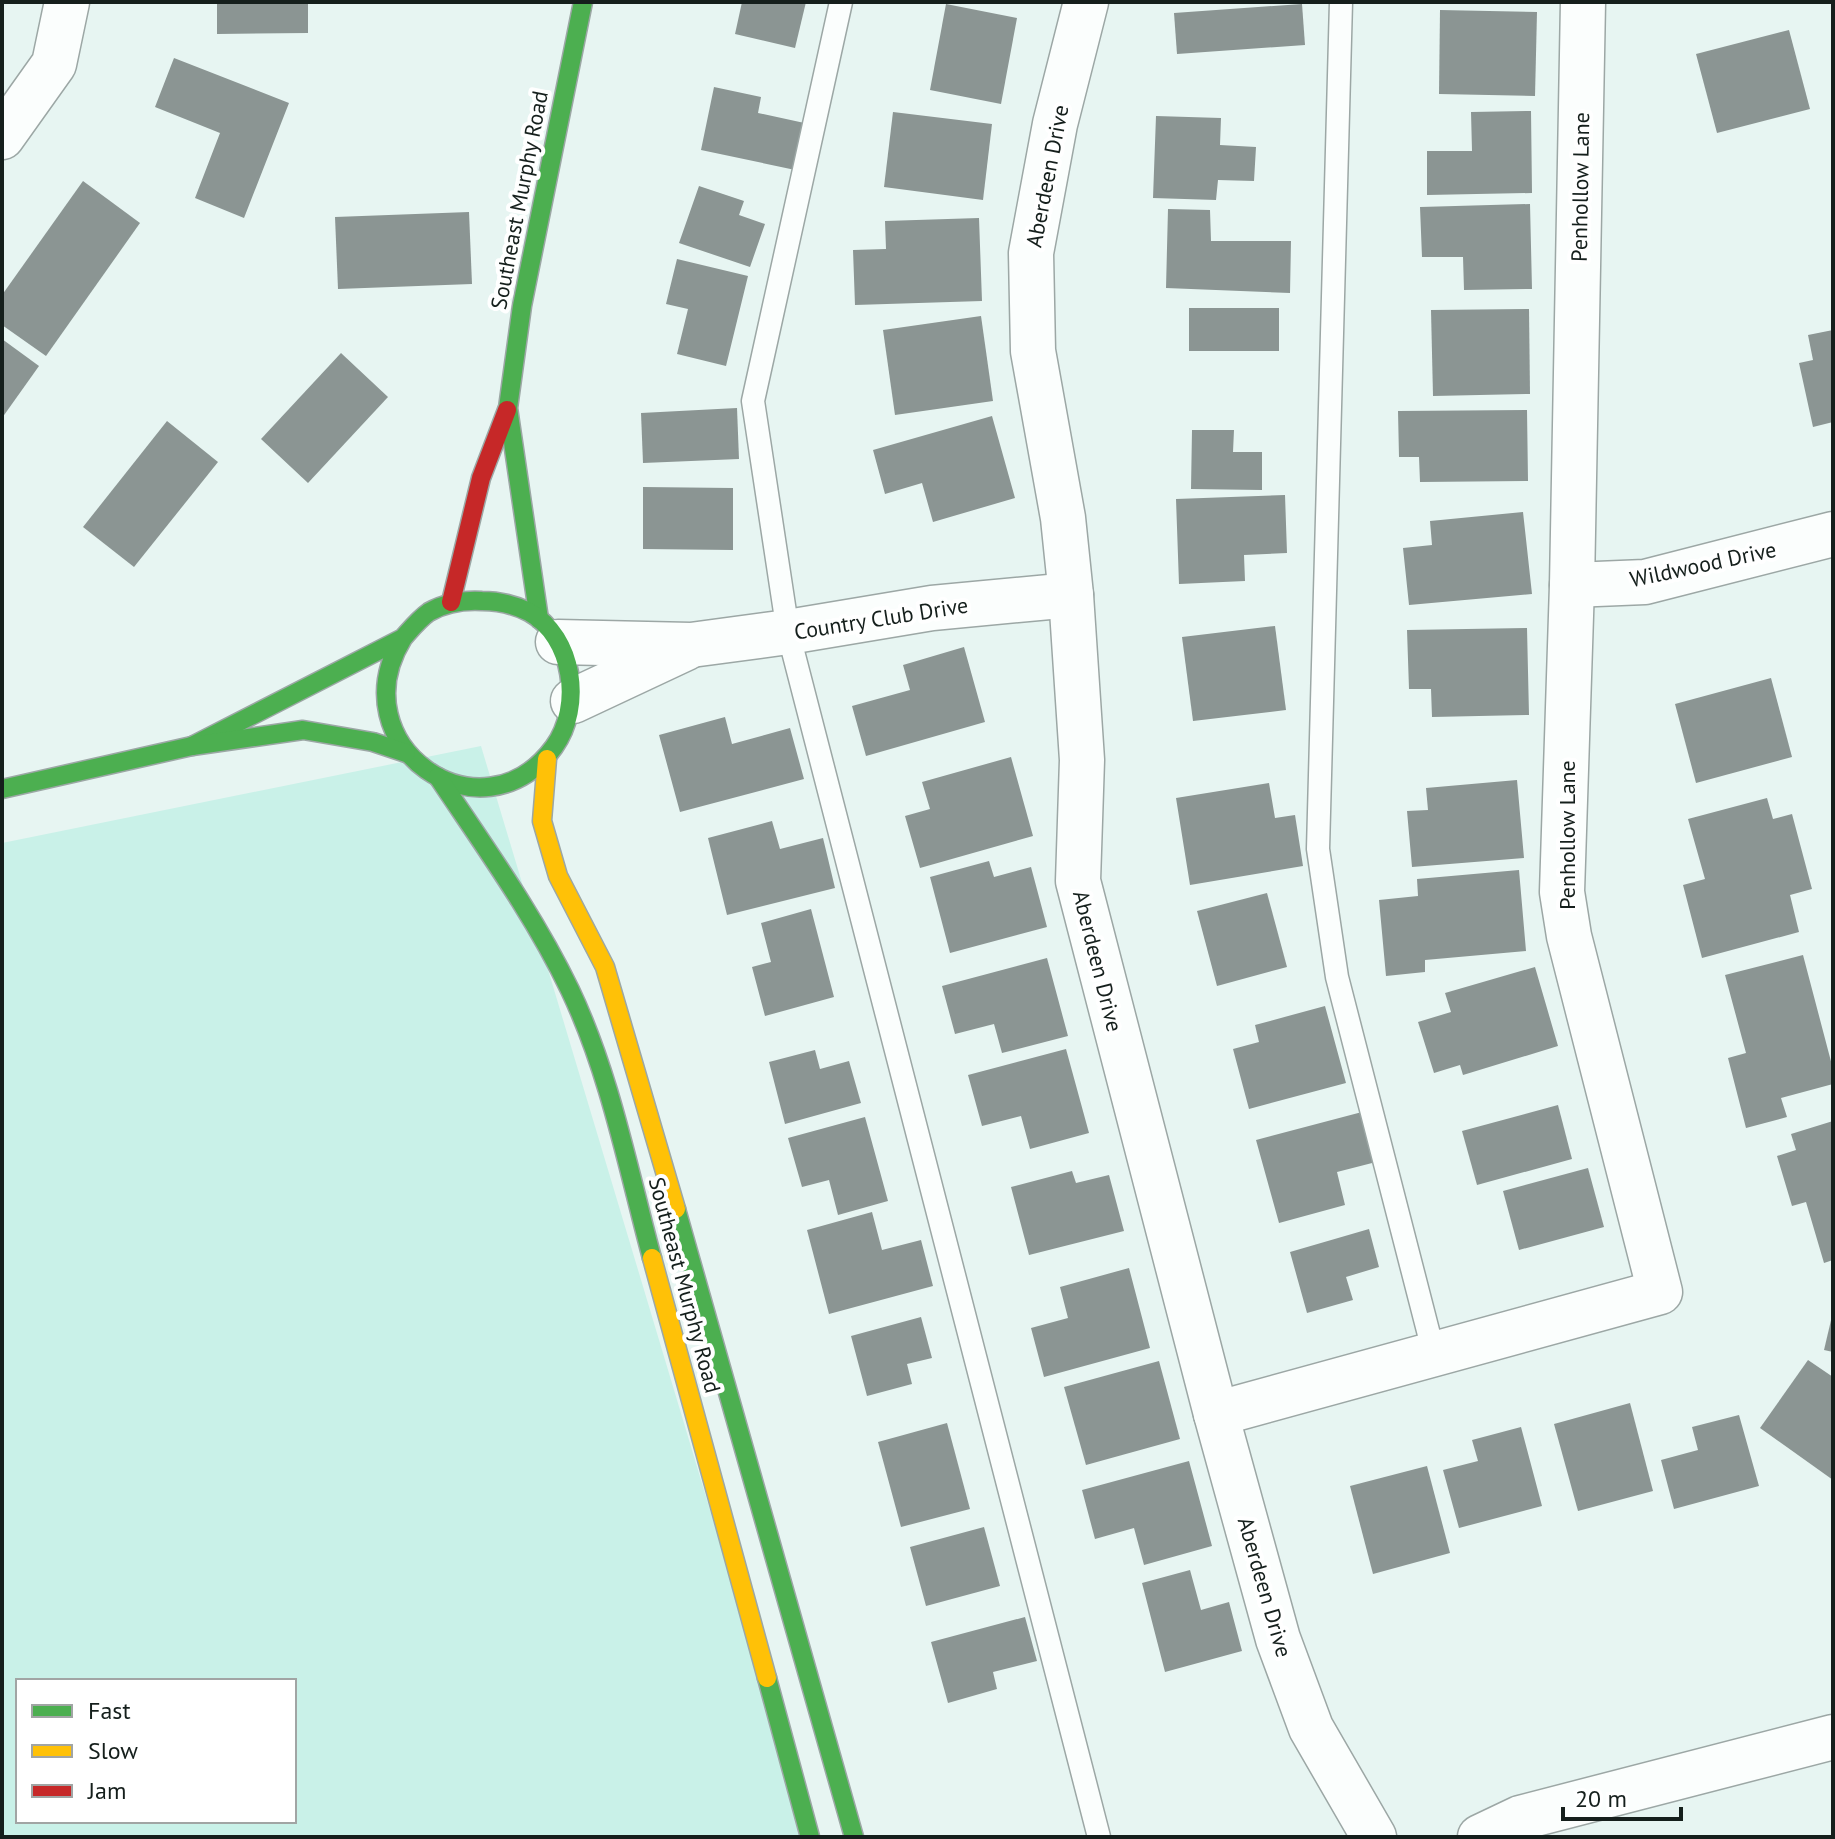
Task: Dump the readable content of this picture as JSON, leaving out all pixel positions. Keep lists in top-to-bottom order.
{
  "streets": {
    "main road": ["Southeast Murphy Road"],
    "street": [
      "Aberdeen Drive",
      "Penhollow Lane",
      "Wildwood Drive",
      "Country Club Drive"
    ]
  },
  "crossings": [
    ["Aberdeen Drive", "Penhollow Lane"],
    ["Aberdeen Drive", "Country Club Drive"],
    ["Penhollow Lane", "Wildwood Drive"],
    ["Southeast Murphy Road", "Country Club Drive"]
  ],
  "legend": ["Fast", "Slow", "Jam"],
  "scale_bar": "20 m"
}
